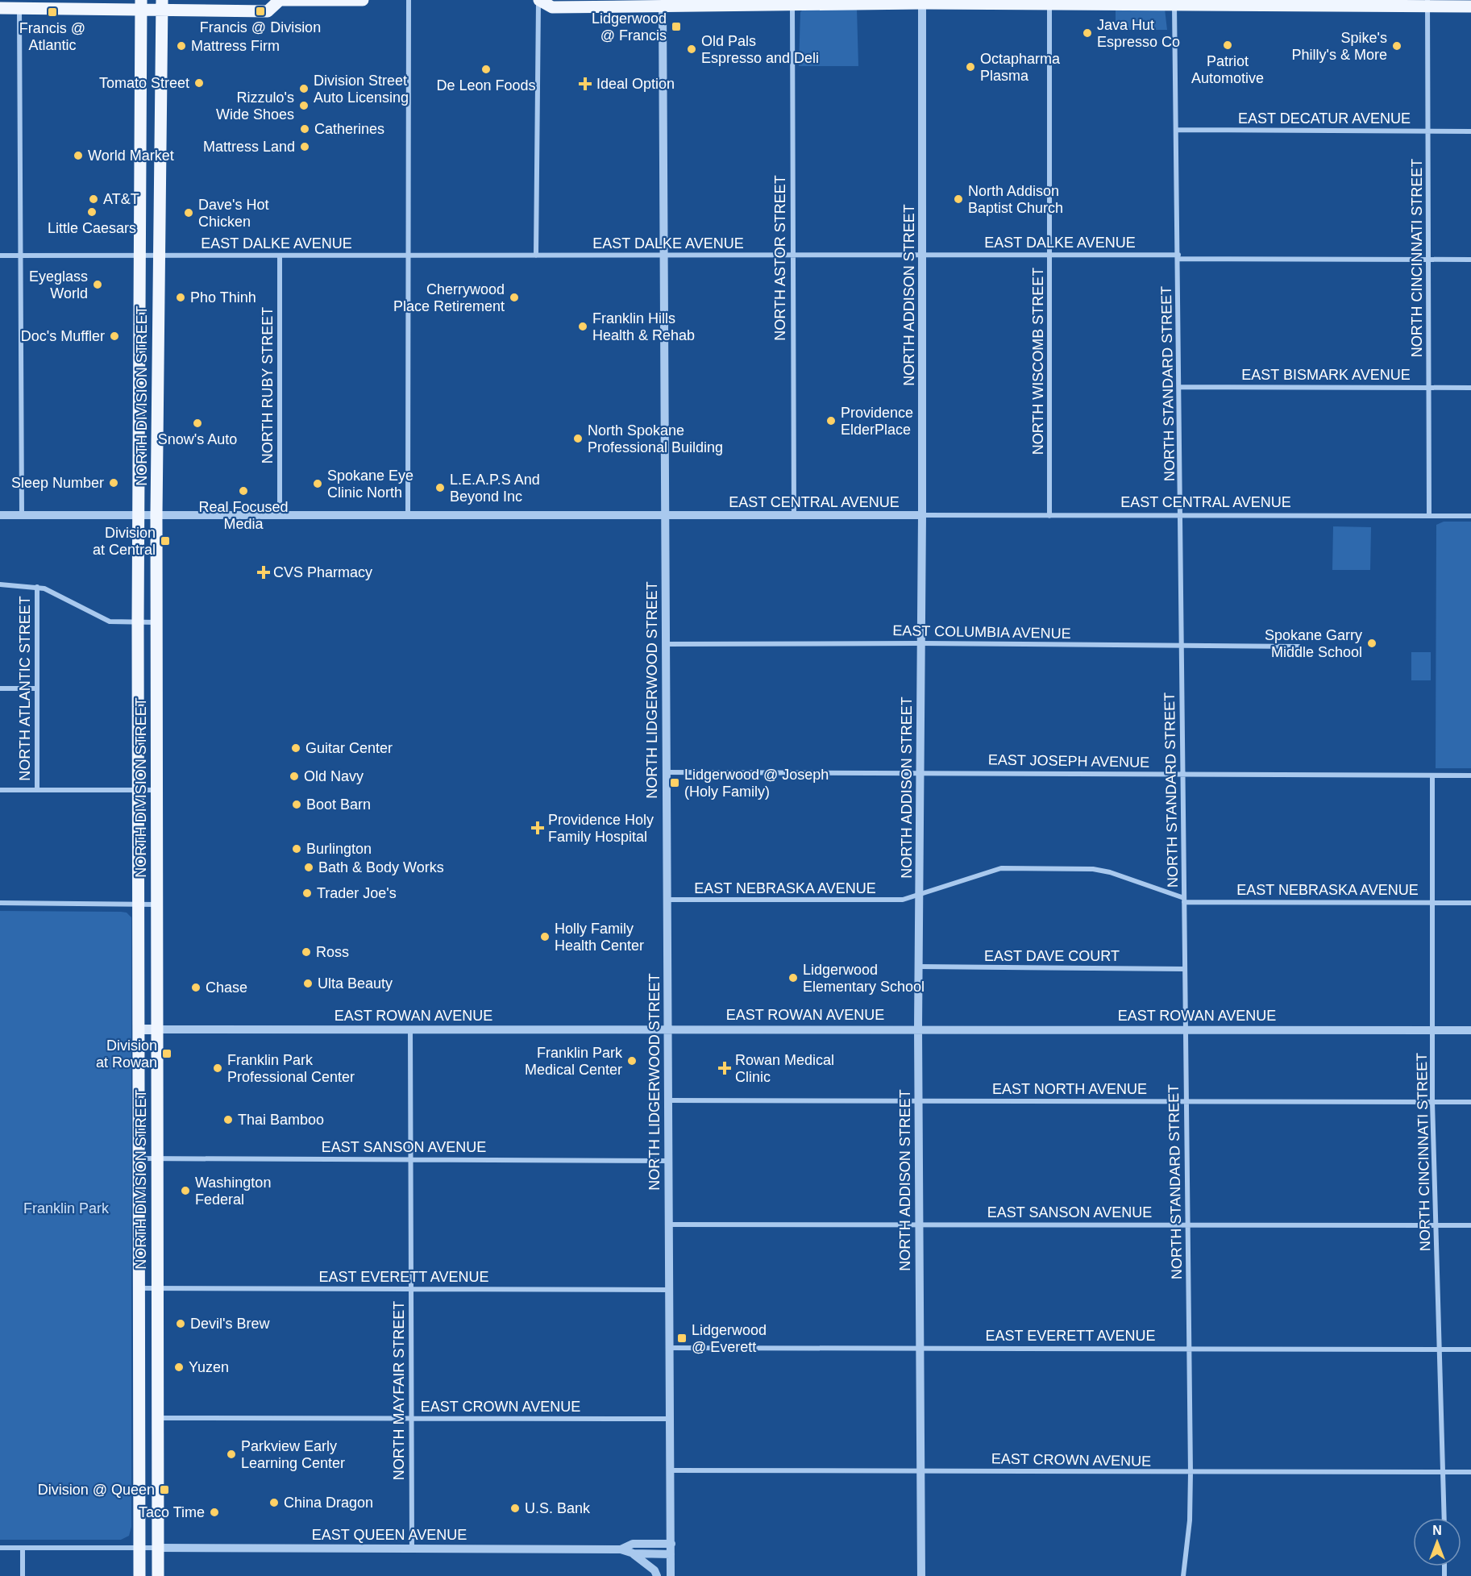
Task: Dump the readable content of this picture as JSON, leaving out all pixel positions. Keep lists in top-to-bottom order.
{
  "streets": {
    "main road": ["NORTH DIVISION STREET", "EAST ROWAN AVENUE"],
    "street": [
      "EAST DECATUR AVENUE",
      "EAST DALKE AVENUE",
      "NORTH ASTOR STREET",
      "NORTH CINCINNATI STREET",
      "NORTH ADDISON STREET",
      "NORTH WISCOMB STREET",
      "EAST BISMARK AVENUE",
      "NORTH STANDARD STREET",
      "NORTH RUBY STREET",
      "EAST CENTRAL AVENUE",
      "EAST COLUMBIA AVENUE",
      "NORTH ATLANTIC STREET",
      "NORTH LIDGERWOOD STREET",
      "EAST JOSEPH AVENUE",
      "EAST NEBRASKA AVENUE",
      "EAST DAVE COURT",
      "EAST NORTH AVENUE",
      "EAST SANSON AVENUE",
      "EAST EVERETT AVENUE",
      "NORTH MAYFAIR STREET",
      "EAST CROWN AVENUE",
      "EAST QUEEN AVENUE"
    ]
  },
  "crossings": [
    ["EAST DECATUR AVENUE", "NORTH CINCINNATI STREET"],
    ["EAST DECATUR AVENUE", "NORTH STANDARD STREET"],
    ["EAST DALKE AVENUE", "NORTH ASTOR STREET"],
    ["EAST DALKE AVENUE", "NORTH CINCINNATI STREET"],
    ["EAST DALKE AVENUE", "NORTH ADDISON STREET"],
    ["EAST DALKE AVENUE", "NORTH WISCOMB STREET"],
    ["EAST DALKE AVENUE", "NORTH STANDARD STREET"],
    ["EAST DALKE AVENUE", "NORTH RUBY STREET"],
    ["EAST DALKE AVENUE", "NORTH DIVISION STREET"],
    ["EAST DALKE AVENUE", "NORTH LIDGERWOOD STREET"],
    ["NORTH ASTOR STREET", "EAST CENTRAL AVENUE"],
    ["NORTH CINCINNATI STREET", "EAST BISMARK AVENUE"],
    ["NORTH CINCINNATI STREET", "EAST CENTRAL AVENUE"],
    ["NORTH CINCINNATI STREET", "EAST JOSEPH AVENUE"],
    ["NORTH CINCINNATI STREET", "EAST NEBRASKA AVENUE"],
    ["NORTH CINCINNATI STREET", "EAST ROWAN AVENUE"],
    ["NORTH CINCINNATI STREET", "EAST NORTH AVENUE"],
    ["NORTH CINCINNATI STREET", "EAST SANSON AVENUE"],
    ["NORTH CINCINNATI STREET", "EAST EVERETT AVENUE"],
    ["NORTH CINCINNATI STREET", "EAST CROWN AVENUE"],
    ["NORTH ADDISON STREET", "EAST CENTRAL AVENUE"],
    ["NORTH ADDISON STREET", "EAST COLUMBIA AVENUE"],
    ["NORTH ADDISON STREET", "EAST JOSEPH AVENUE"],
    ["NORTH ADDISON STREET", "EAST NEBRASKA AVENUE"],
    ["NORTH ADDISON STREET", "EAST DAVE COURT"],
    ["NORTH ADDISON STREET", "EAST ROWAN AVENUE"],
    ["NORTH ADDISON STREET", "EAST NORTH AVENUE"],
    ["NORTH ADDISON STREET", "EAST SANSON AVENUE"],
    ["NORTH ADDISON STREET", "EAST EVERETT AVENUE"],
    ["NORTH ADDISON STREET", "EAST CROWN AVENUE"],
    ["NORTH WISCOMB STREET", "EAST CENTRAL AVENUE"],
    ["EAST BISMARK AVENUE", "NORTH STANDARD STREET"],
    ["NORTH STANDARD STREET", "EAST CENTRAL AVENUE"],
    ["NORTH STANDARD STREET", "EAST COLUMBIA AVENUE"],
    ["NORTH STANDARD STREET", "EAST JOSEPH AVENUE"],
    ["NORTH STANDARD STREET", "EAST NEBRASKA AVENUE"],
    ["NORTH STANDARD STREET", "EAST DAVE COURT"],
    ["NORTH STANDARD STREET", "EAST ROWAN AVENUE"],
    ["NORTH STANDARD STREET", "EAST NORTH AVENUE"],
    ["NORTH STANDARD STREET", "EAST SANSON AVENUE"],
    ["NORTH STANDARD STREET", "EAST EVERETT AVENUE"],
    ["NORTH STANDARD STREET", "EAST CROWN AVENUE"],
    ["NORTH RUBY STREET", "EAST CENTRAL AVENUE"],
    ["NORTH DIVISION STREET", "EAST CENTRAL AVENUE"],
    ["NORTH DIVISION STREET", "EAST ROWAN AVENUE"],
    ["NORTH DIVISION STREET", "EAST SANSON AVENUE"],
    ["NORTH DIVISION STREET", "EAST EVERETT AVENUE"],
    ["NORTH DIVISION STREET", "EAST CROWN AVENUE"],
    ["NORTH DIVISION STREET", "EAST QUEEN AVENUE"],
    ["EAST CENTRAL AVENUE", "NORTH LIDGERWOOD STREET"],
    ["EAST COLUMBIA AVENUE", "NORTH LIDGERWOOD STREET"],
    ["NORTH LIDGERWOOD STREET", "EAST JOSEPH AVENUE"],
    ["NORTH LIDGERWOOD STREET", "EAST NEBRASKA AVENUE"],
    ["NORTH LIDGERWOOD STREET", "EAST ROWAN AVENUE"],
    ["NORTH LIDGERWOOD STREET", "EAST NORTH AVENUE"],
    ["NORTH LIDGERWOOD STREET", "EAST SANSON AVENUE"],
    ["NORTH LIDGERWOOD STREET", "EAST EVERETT AVENUE"],
    ["NORTH LIDGERWOOD STREET", "EAST CROWN AVENUE"],
    ["NORTH LIDGERWOOD STREET", "EAST QUEEN AVENUE"],
    ["EAST ROWAN AVENUE", "NORTH MAYFAIR STREET"],
    ["EAST SANSON AVENUE", "NORTH MAYFAIR STREET"],
    ["EAST EVERETT AVENUE", "NORTH MAYFAIR STREET"],
    ["NORTH MAYFAIR STREET", "EAST CROWN AVENUE"],
    ["NORTH MAYFAIR STREET", "EAST QUEEN AVENUE"]
  ],
  "parks": ["Franklin Park"],
  "places": {
    "transit": [
      "Francis @ Division",
      "Francis @ Atlantic",
      "Lidgerwood @ Francis",
      "Division at Central",
      "Lidgerwood @ Joseph (Holy Family)",
      "Division at Rowan",
      "Lidgerwood @ Everett",
      "Division @ Queen"
    ],
    "other": [
      "Java Hut Espresso Co",
      "Patriot Automotive",
      "Mattress Firm",
      "Spike's Philly's & More",
      "Old Pals Espresso and Deli",
      "Octapharma Plasma",
      "De Leon Foods",
      "Tomato Street",
      "Division Street Auto Licensing",
      "Rizzulo's Wide Shoes",
      "Catherines",
      "Mattress Land",
      "World Market",
      "AT&T",
      "North Addison Baptist Church",
      "Little Caesars",
      "Dave's Hot Chicken",
      "Eyeglass World",
      "Pho Thinh",
      "Cherrywood Place Retirement",
      "Franklin Hills Health & Rehab",
      "Doc's Muffler",
      "Providence ElderPlace",
      "Snow's Auto",
      "North Spokane Professional Building",
      "Sleep Number",
      "Spokane Eye Clinic North",
      "L.E.A.P.S And Beyond Inc",
      "Real Focused Media",
      "Spokane Garry Middle School",
      "Guitar Center",
      "Old Navy",
      "Boot Barn",
      "Burlington",
      "Bath & Body Works",
      "Trader Joe's",
      "Holly Family Health Center",
      "Ross",
      "Lidgerwood Elementary School",
      "Ulta Beauty",
      "Chase",
      "Franklin Park Medical Center",
      "Franklin Park Professional Center",
      "Thai Bamboo",
      "Washington Federal",
      "Devil's Brew",
      "Yuzen",
      "Parkview Early Learning Center",
      "China Dragon",
      "U.S. Bank",
      "Taco Time"
    ],
    "health": [
      "Ideal Option",
      "CVS Pharmacy",
      "Providence Holy Family Hospital",
      "Rowan Medical Clinic"
    ]
  },
  "north": "top"
}
